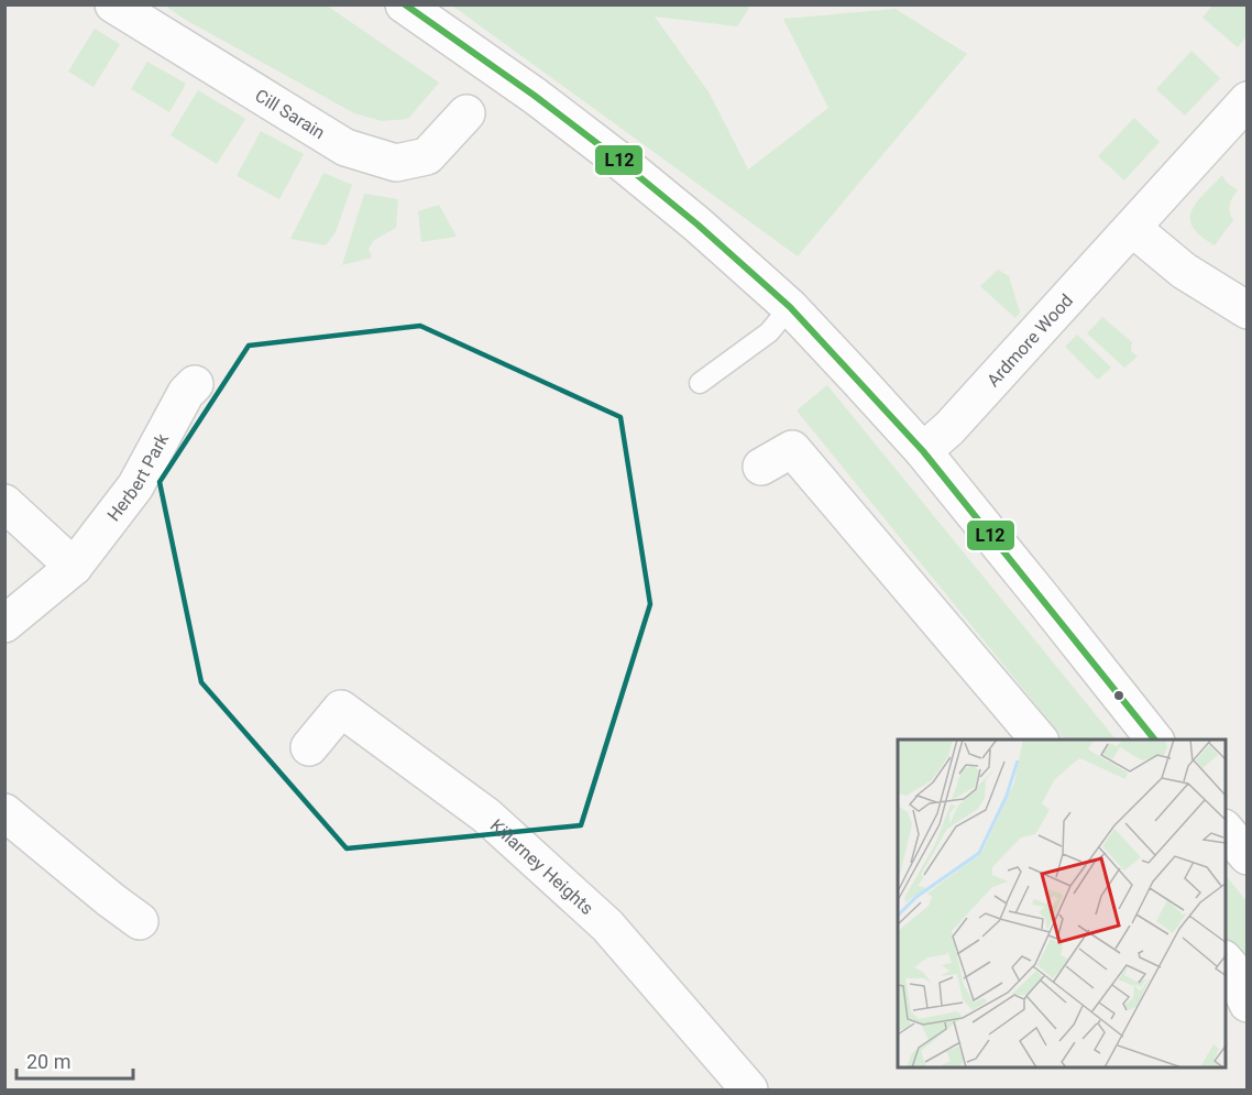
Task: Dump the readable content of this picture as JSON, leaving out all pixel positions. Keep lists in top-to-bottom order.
{
  "streets": {
    "street": [
      "Cill Sarain",
      "Ardmore Wood",
      "Herbert Park",
      "Killarney Heights"
    ]
  },
  "lines": ["transit line L12"],
  "scale_bar": "20 m"
}
